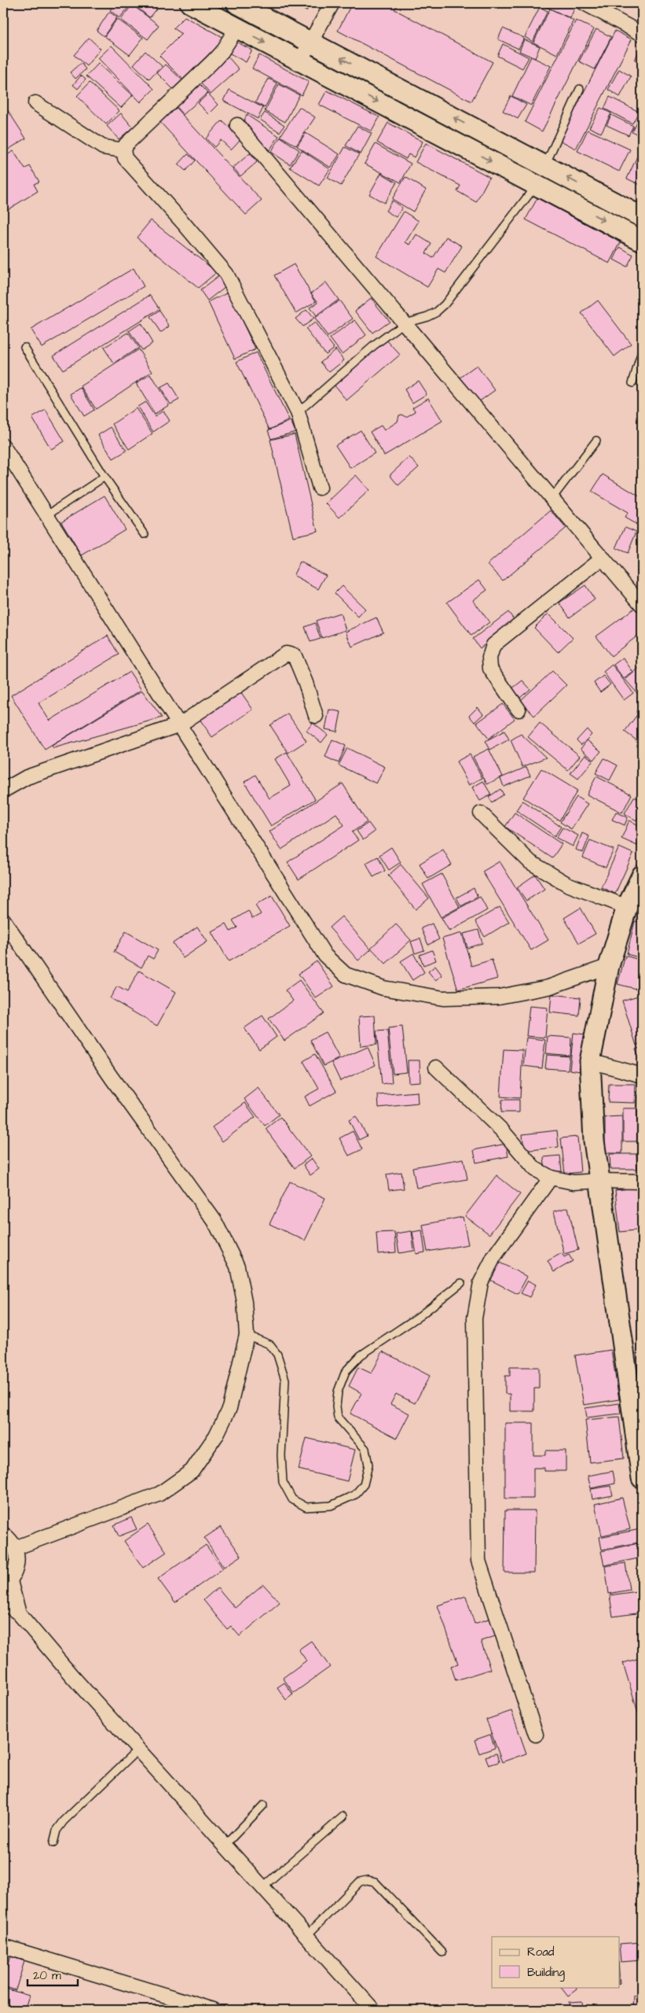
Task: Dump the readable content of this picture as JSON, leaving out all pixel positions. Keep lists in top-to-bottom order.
{
  "legend": ["Road", "Building"],
  "scale_bar": "20 m"
}
